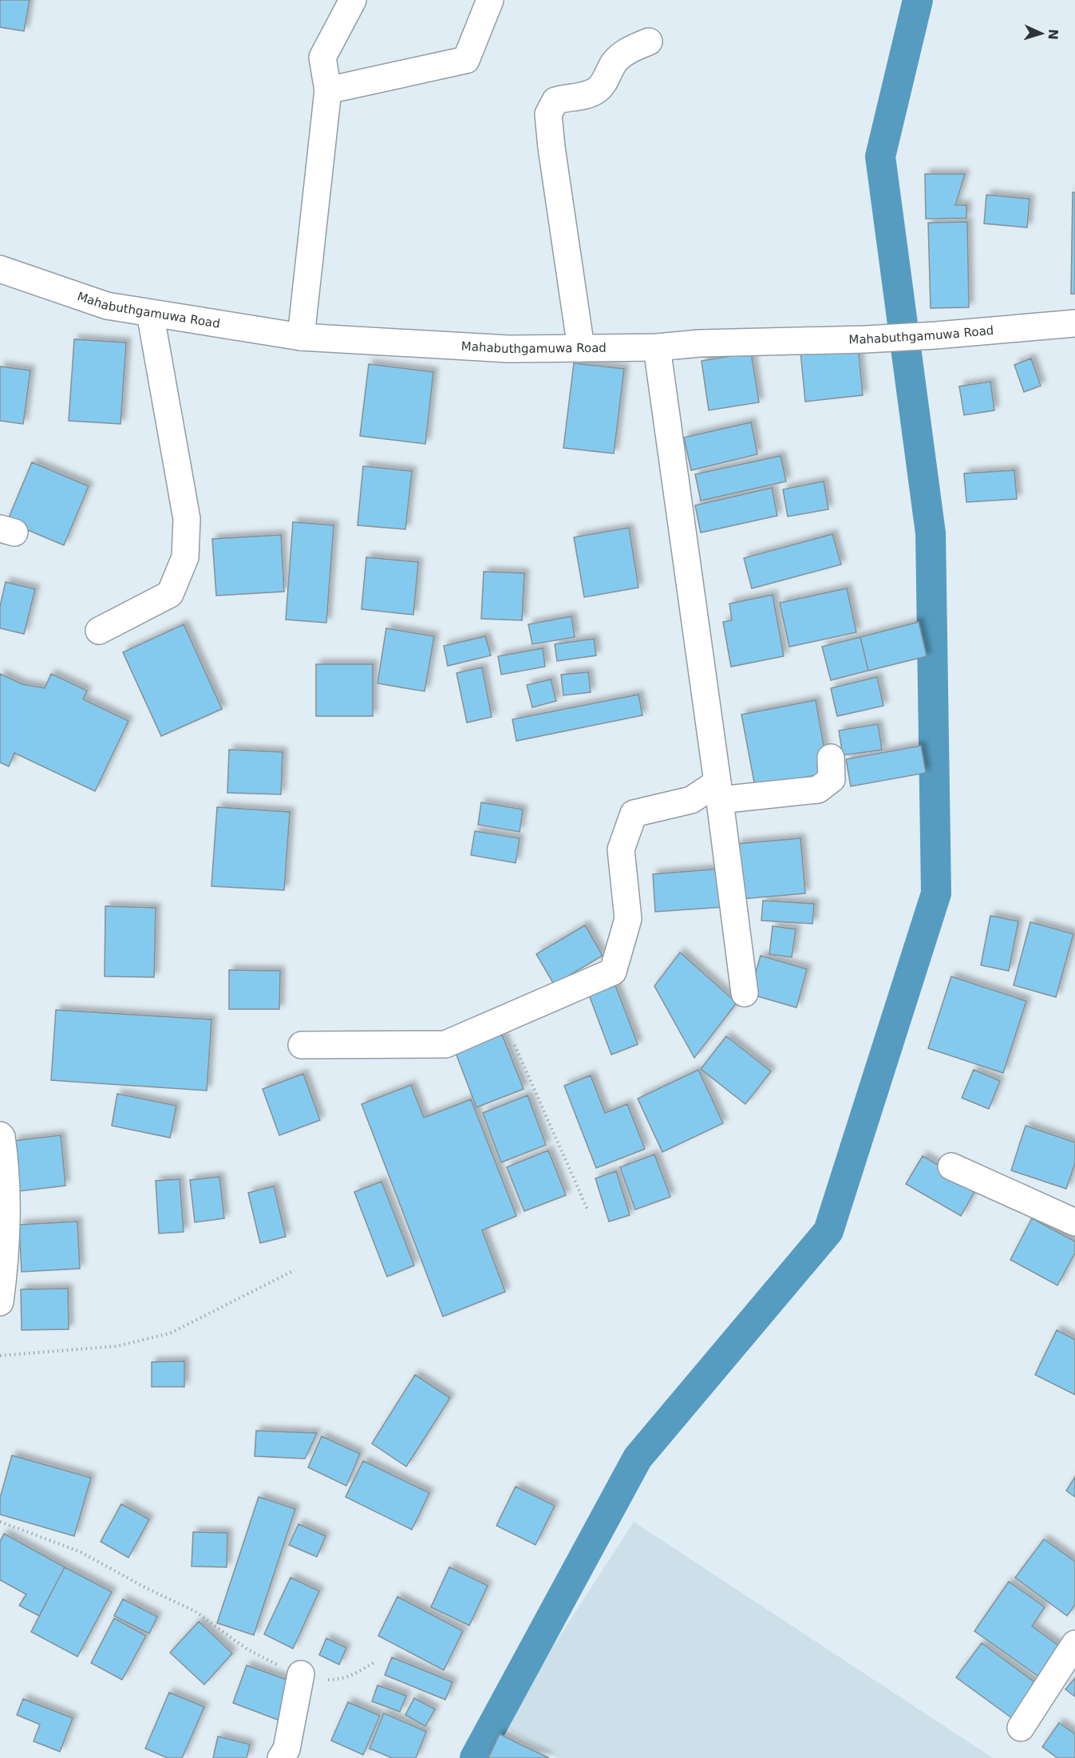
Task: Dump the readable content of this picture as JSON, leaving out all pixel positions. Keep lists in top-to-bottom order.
{
  "streets": {
    "street": ["Mahabuthgamuwa Road"]
  },
  "north": "right"
}
